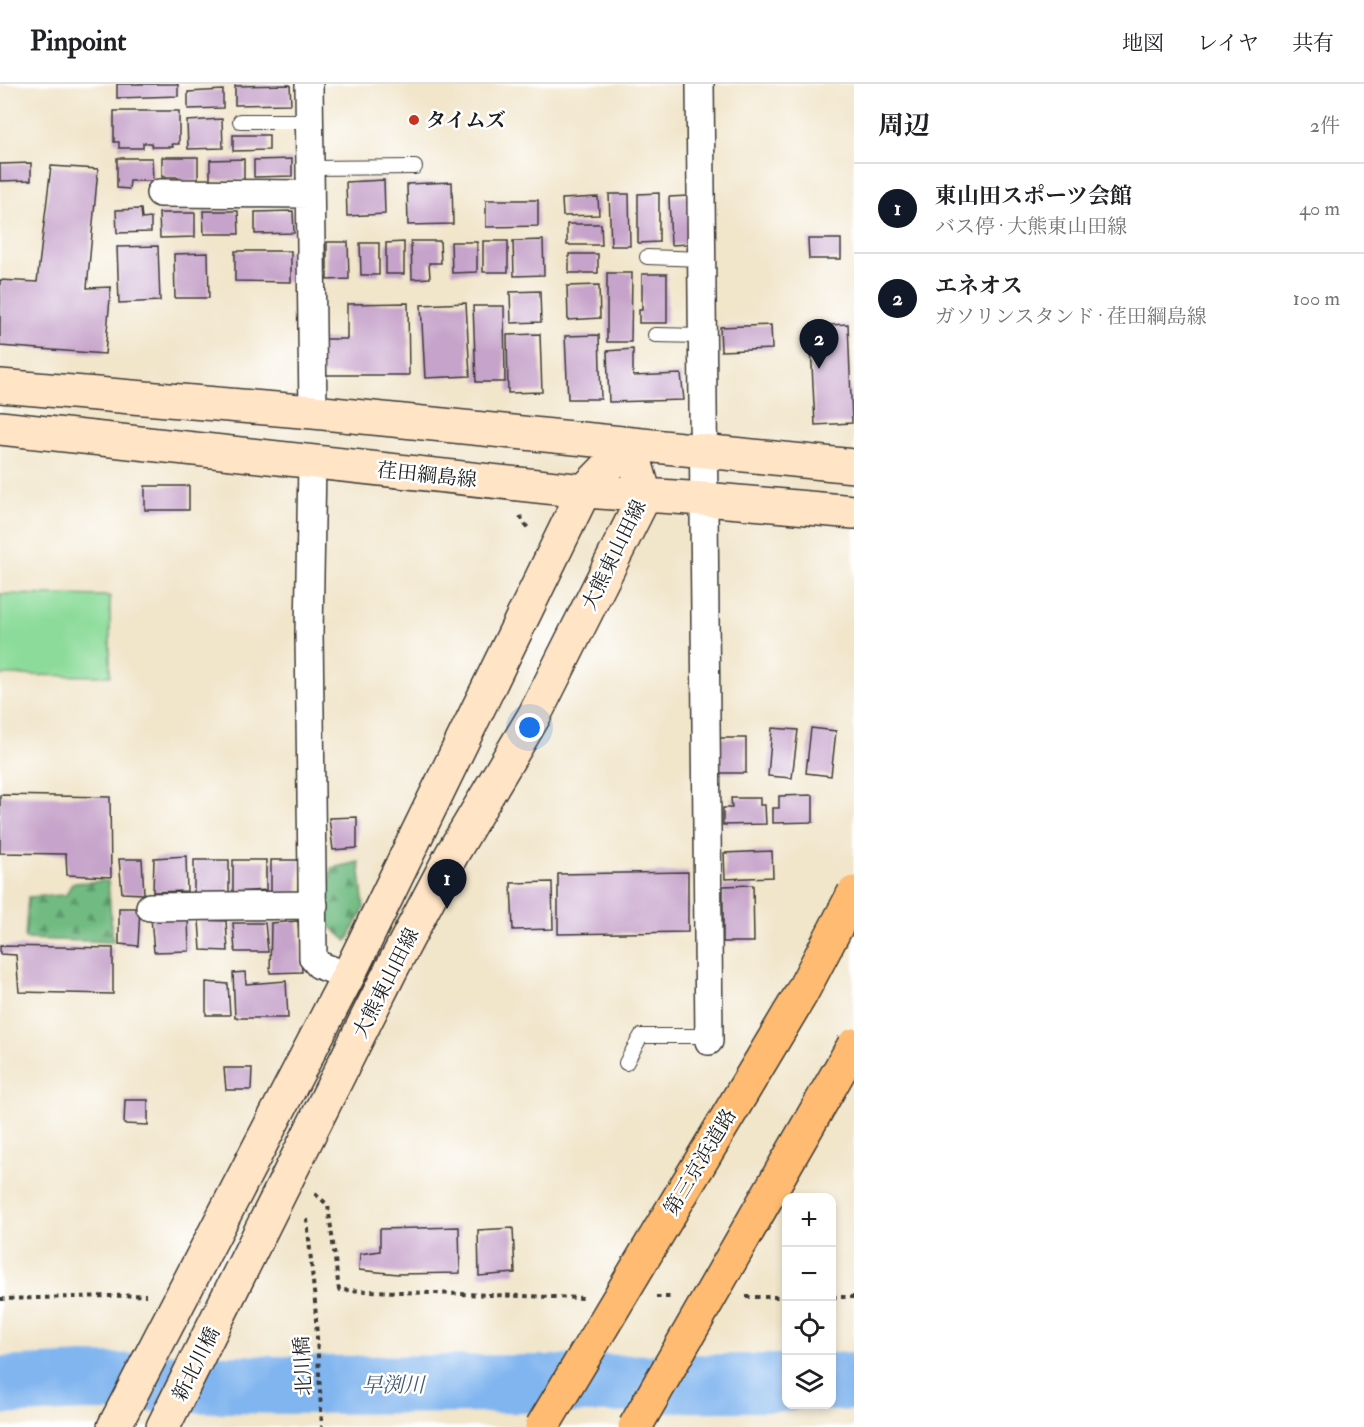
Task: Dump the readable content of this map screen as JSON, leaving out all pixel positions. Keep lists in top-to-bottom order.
{
  "streets": {
    "highway": ["第三京浜道路"],
    "street": ["荏田綱島線", "大熊東山田線", "新北川橋"],
    "path": ["北川橋"]
  },
  "crossings": [
    ["荏田綱島線", "大熊東山田線"],
    ["大熊東山田線", "新北川橋"]
  ],
  "water": ["早渕川"],
  "places": ["タイムズ"],
  "page": {
    "header": "Pinpoint",
    "nav": ["地図", "レイヤ", "共有"],
    "heading": ["周辺", "2件"],
    "list": [
      {
        "mark": "1",
        "name": "東山田スポーツ会館",
        "note": "バス停 · 大熊東山田線",
        "value": "40 m"
      },
      {
        "mark": "2",
        "name": "エネオス",
        "note": "ガソリンスタンド · 荏田綱島線",
        "value": "100 m"
      }
    ],
    "pins": ["2", "1"],
    "map_buttons": ["+", "−"]
  }
}
